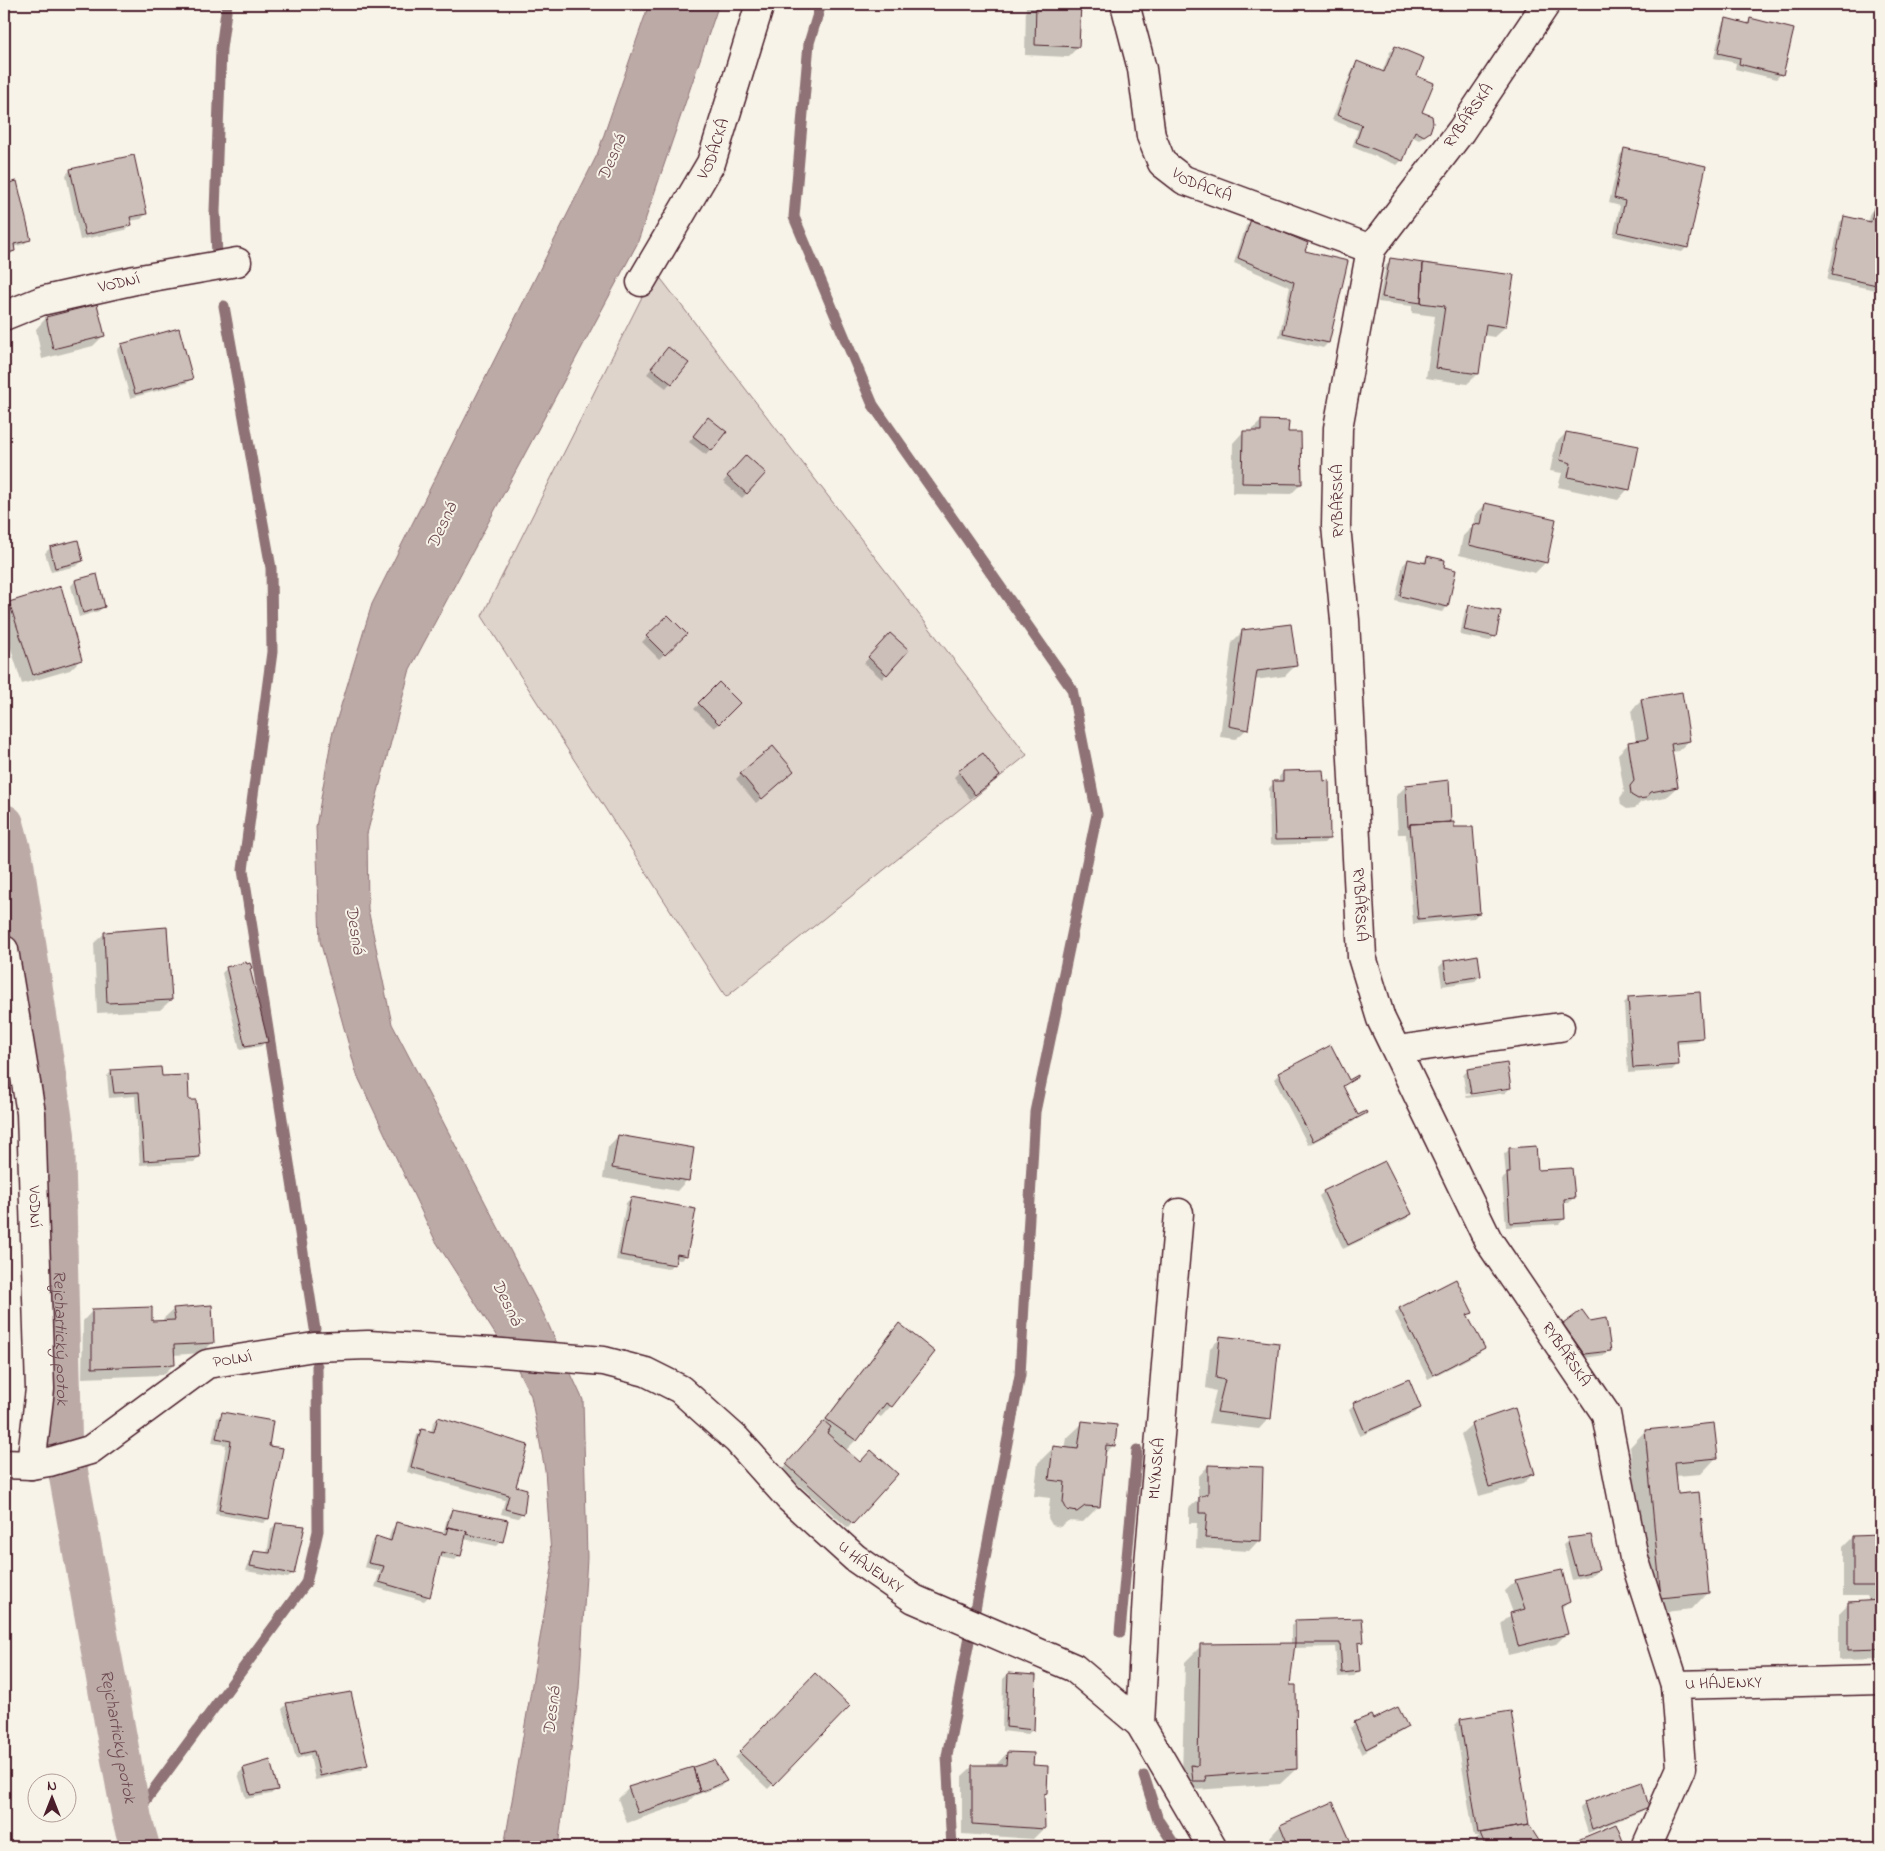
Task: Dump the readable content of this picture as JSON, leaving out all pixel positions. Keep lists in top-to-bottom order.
{
  "streets": {
    "street": [
      "RYBÁŘSKÁ",
      "VODÁCKÁ",
      "VODNÍ",
      "POLNÍ",
      "MLÝNSKÁ",
      "U HÁJENKY"
    ]
  },
  "crossings": [
    ["RYBÁŘSKÁ", "VODÁCKÁ"],
    ["RYBÁŘSKÁ", "U HÁJENKY"],
    ["VODNÍ", "POLNÍ"],
    ["POLNÍ", "U HÁJENKY"],
    ["MLÝNSKÁ", "U HÁJENKY"]
  ],
  "water": ["Desná", "Rejchartický potok"],
  "north": "top"
}
